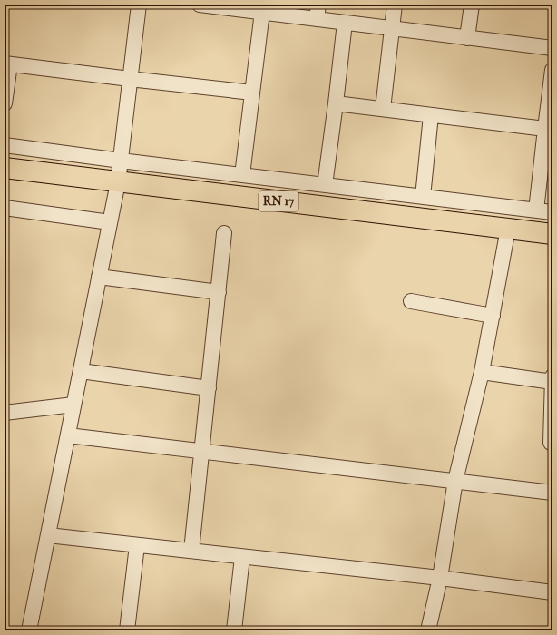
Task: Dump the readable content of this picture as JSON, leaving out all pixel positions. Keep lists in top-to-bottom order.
{
  "streets": {
    "main road": ["RN 17"]
  }
}
